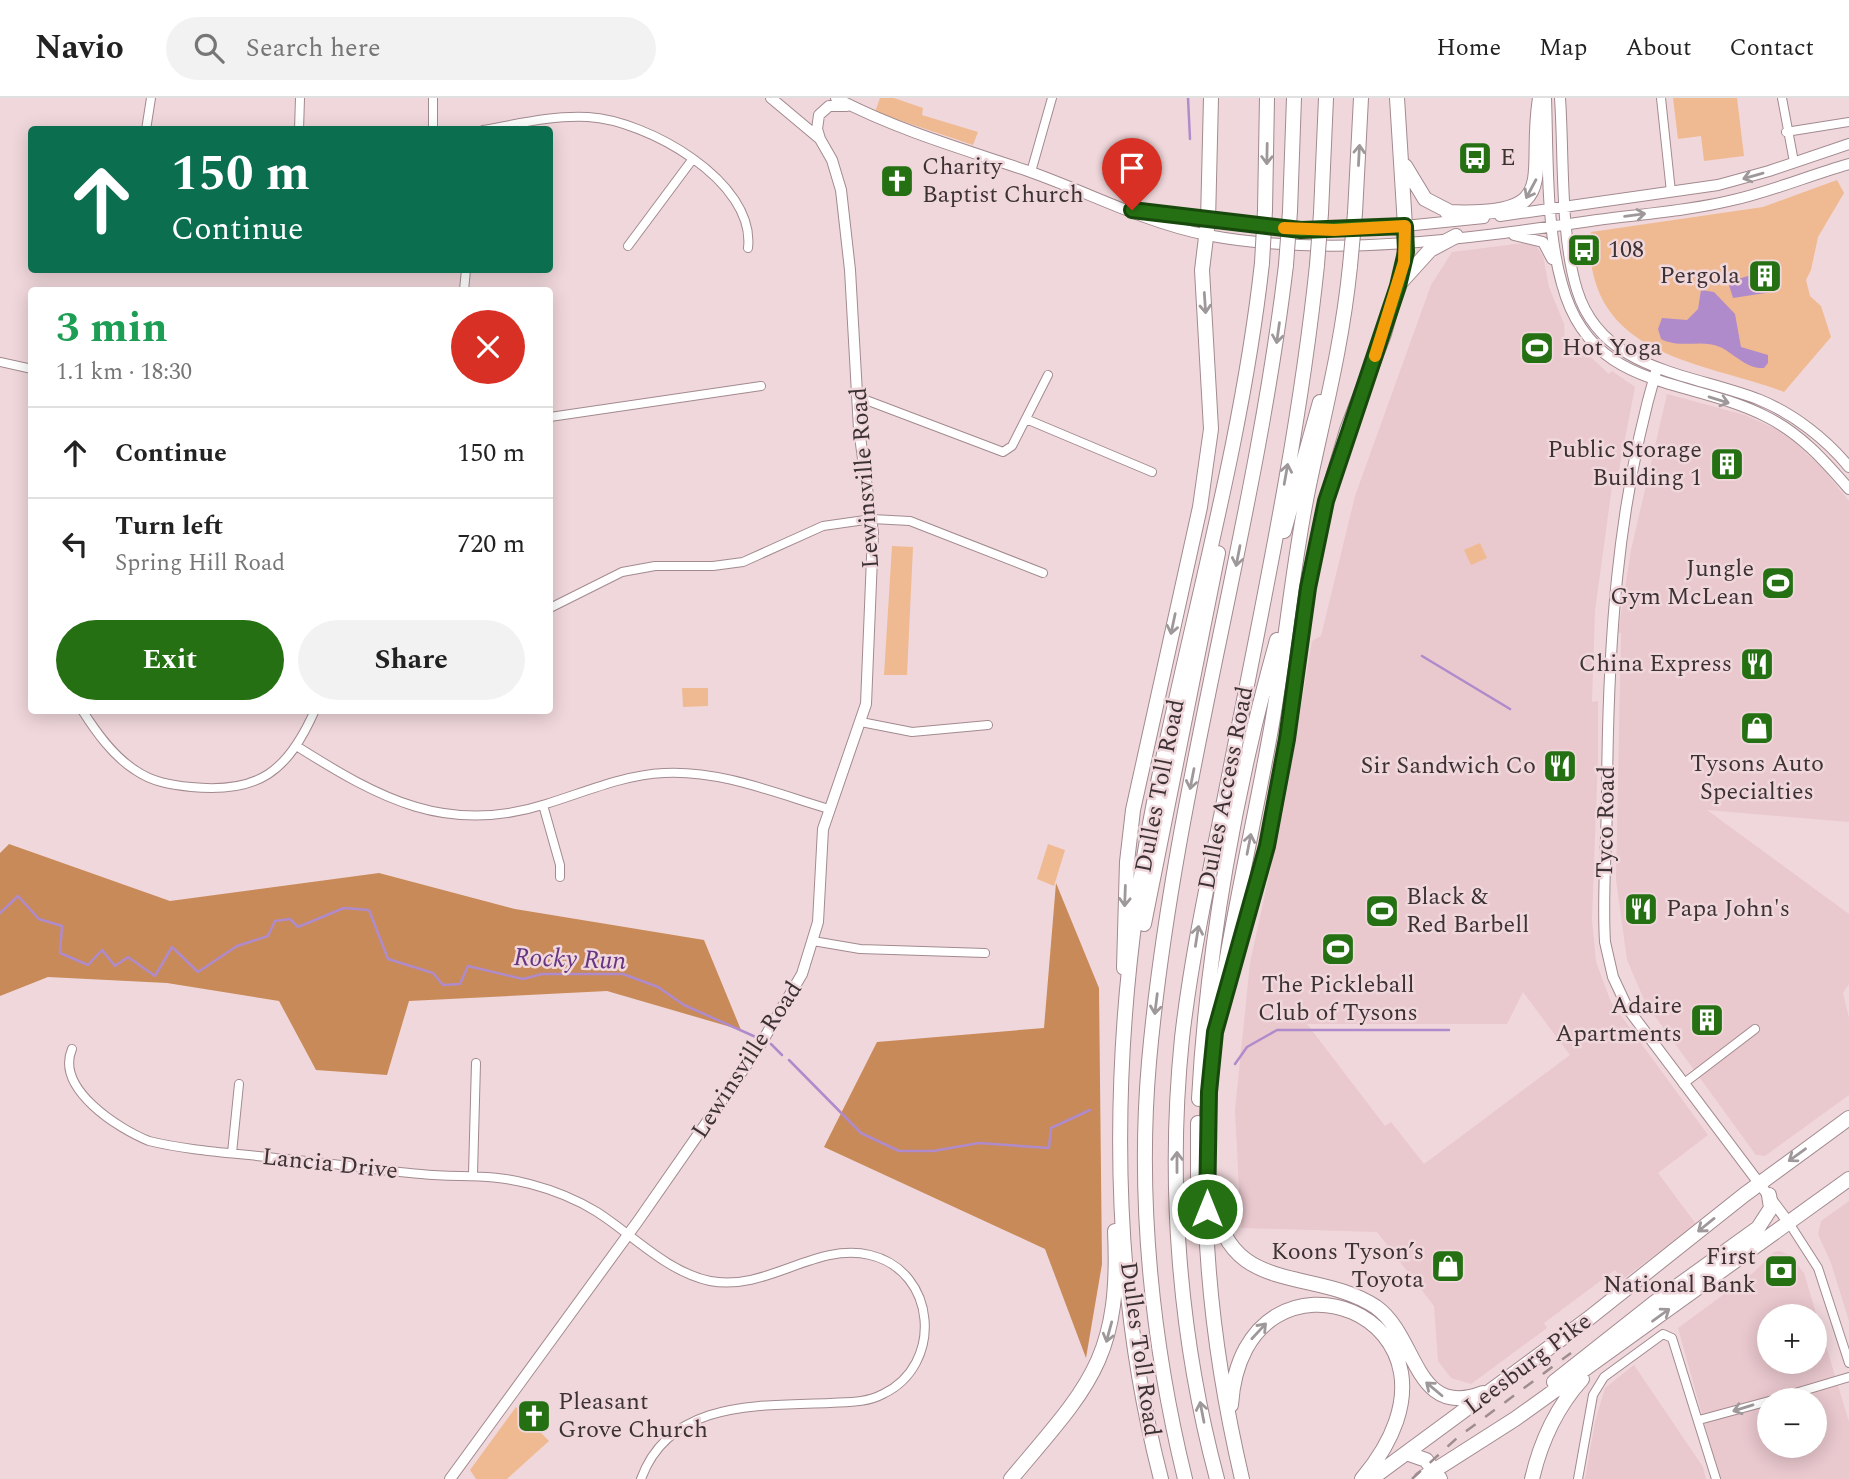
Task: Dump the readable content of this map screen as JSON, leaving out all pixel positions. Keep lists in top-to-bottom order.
{
  "streets": {
    "highway": ["Dulles Toll Road", "Dulles Access Road", "Leesburg Pike"],
    "main road": ["Lewinsville Road", "Tyco Road"],
    "street": ["Lancia Drive"]
  },
  "crossings": [
    ["Lewinsville Road", "Lancia Drive"],
    ["Tyco Road", "Leesburg Pike"]
  ],
  "water": ["Rocky Run"],
  "places": {
    "bus stop": ["E", "108"],
    "church": ["Charity Baptist Church", "Pleasant Grove Church"],
    "building": ["Pergola", "Public Storage Building 1", "Adaire Apartments"],
    "sports": [
      "Hot Yoga",
      "Jungle Gym McLean",
      "Black & Red Barbell",
      "The Pickleball Club of Tysons"
    ],
    "restaurant": ["China Express", "Sir Sandwich Co", "Papa John's"],
    "shop": ["Tysons Auto Specialties", "Koons Tyson’s Toyota"],
    "bank": ["First National Bank"]
  },
  "page": {
    "header": "Navio",
    "search": "Search here",
    "nav": [
      "Home",
      "Map",
      "About",
      "Contact"
    ],
    "turn": ["150 m", "Continue"],
    "heading": ["3 min", "1.1 km · 18:30"],
    "list": [
      {
        "name": "Continue",
        "value": "150 m"
      },
      {
        "name": "Turn left",
        "note": "Spring Hill Road",
        "value": "720 m"
      }
    ],
    "buttons": ["Exit", "Share"],
    "map_buttons": ["+", "−"]
  }
}
